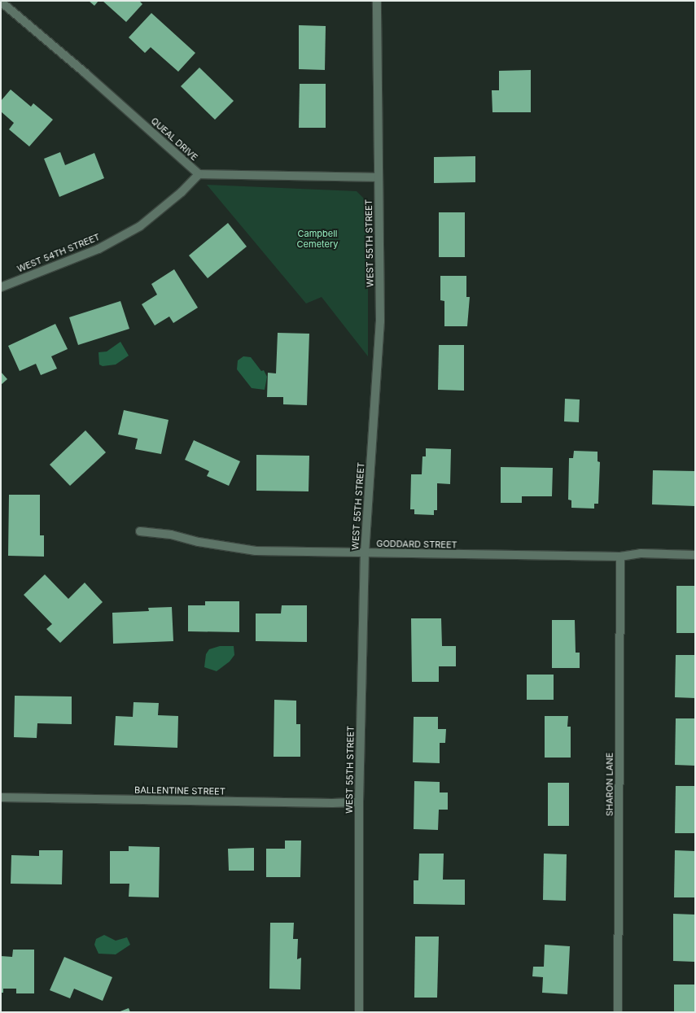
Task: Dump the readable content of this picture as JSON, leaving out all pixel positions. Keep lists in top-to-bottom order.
{
  "streets": {
    "street": [
      "QUEAL DRIVE",
      "WEST 55TH STREET",
      "WEST 54TH STREET",
      "GODDARD STREET",
      "SHARON LANE",
      "BALLENTINE STREET"
    ]
  },
  "crossings": [
    ["QUEAL DRIVE", "WEST 55TH STREET"],
    ["QUEAL DRIVE", "WEST 54TH STREET"],
    ["WEST 55TH STREET", "GODDARD STREET"],
    ["WEST 55TH STREET", "BALLENTINE STREET"],
    ["GODDARD STREET", "SHARON LANE"]
  ],
  "parks": ["Campbell Cemetery"]
}
